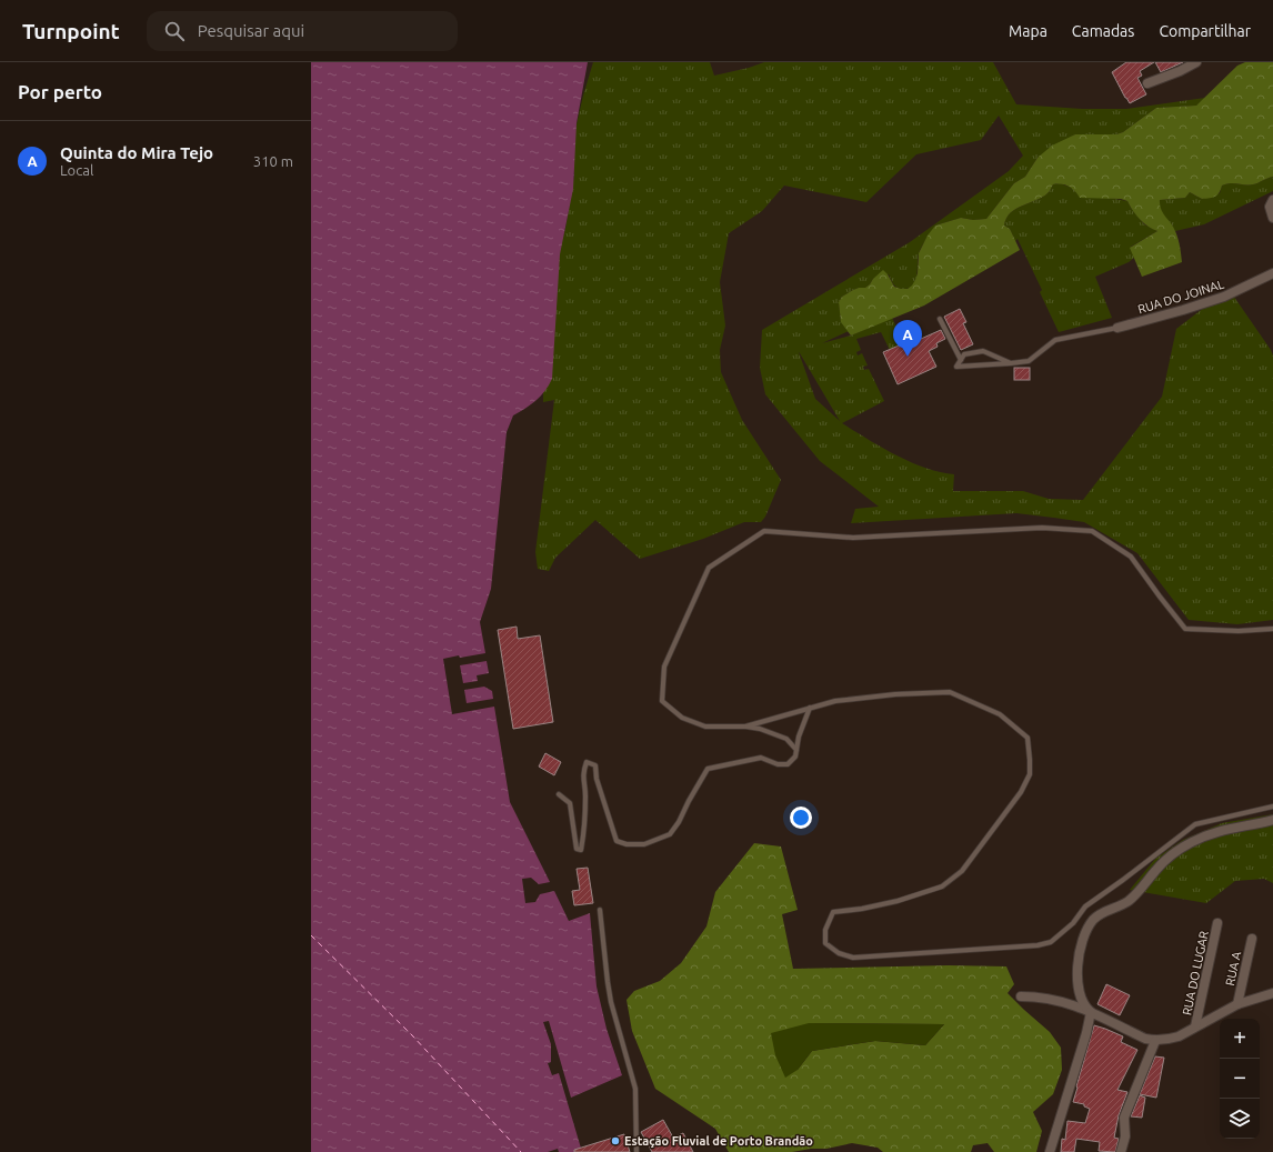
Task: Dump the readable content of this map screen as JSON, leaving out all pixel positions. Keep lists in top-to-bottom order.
{
  "streets": {
    "street": ["RUA DO JOINAL", "RUA A", "RUA DO LUGAR"]
  },
  "places": ["Estação Fluvial de Porto Brandão"],
  "page": {
    "header": "Turnpoint",
    "search": "Pesquisar aqui",
    "nav": ["Mapa", "Camadas", "Compartilhar"],
    "heading": "Por perto",
    "list": [
      {
        "mark": "A",
        "name": "Quinta do Mira Tejo",
        "note": "Local",
        "value": "310 m"
      }
    ],
    "pins": "A",
    "map_buttons": ["+", "−"]
  }
}
